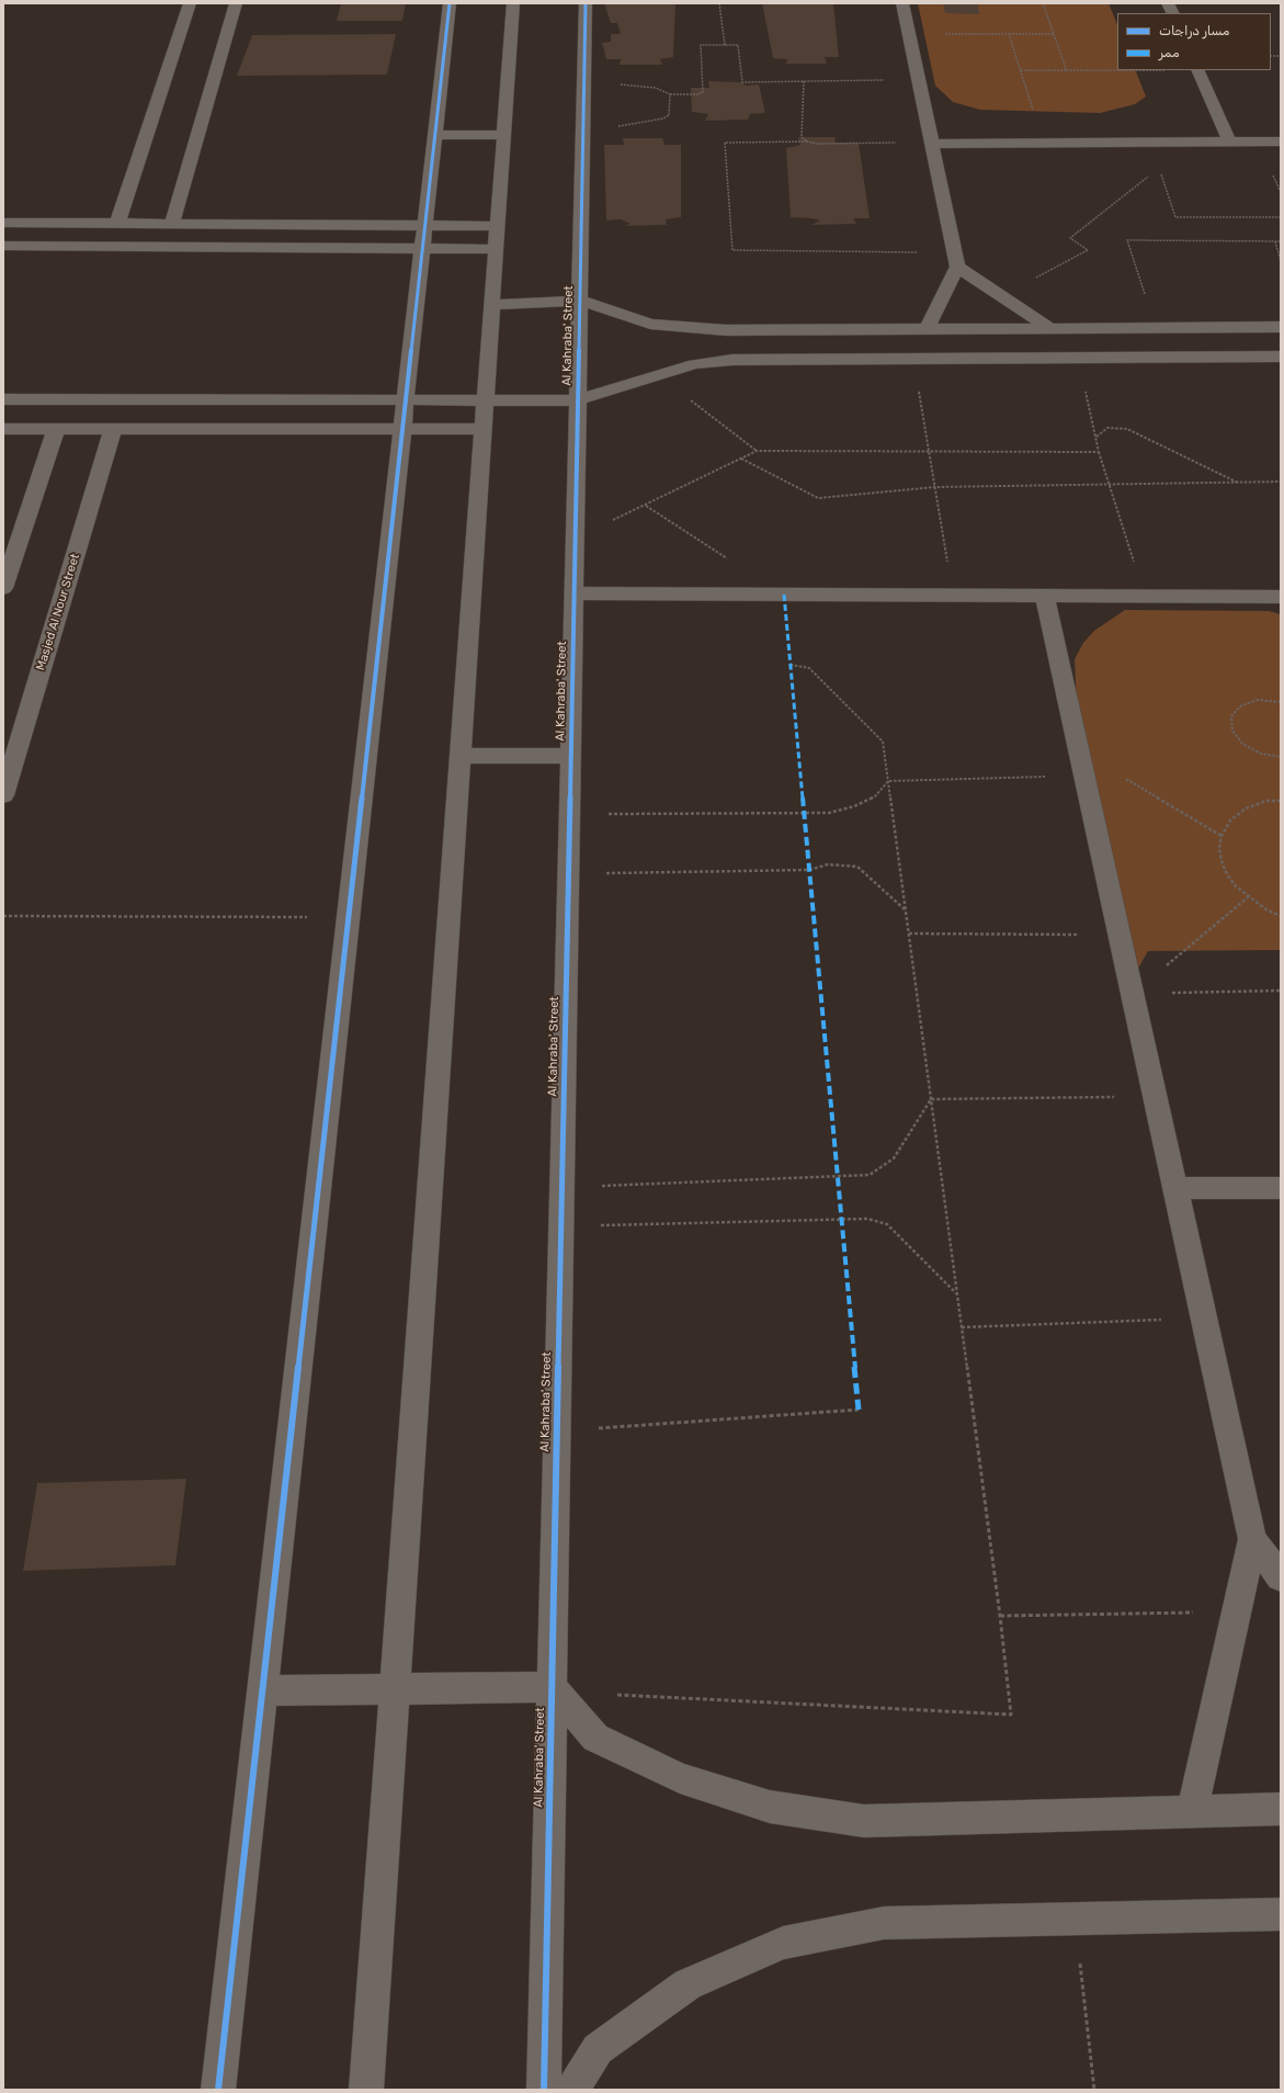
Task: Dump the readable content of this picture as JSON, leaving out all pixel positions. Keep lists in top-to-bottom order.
{
  "streets": {
    "street": ["Al Kahraba' Street", "Masjed Al Nour Street"]
  },
  "legend": ["مسار دراجات", "ممر"]
}
